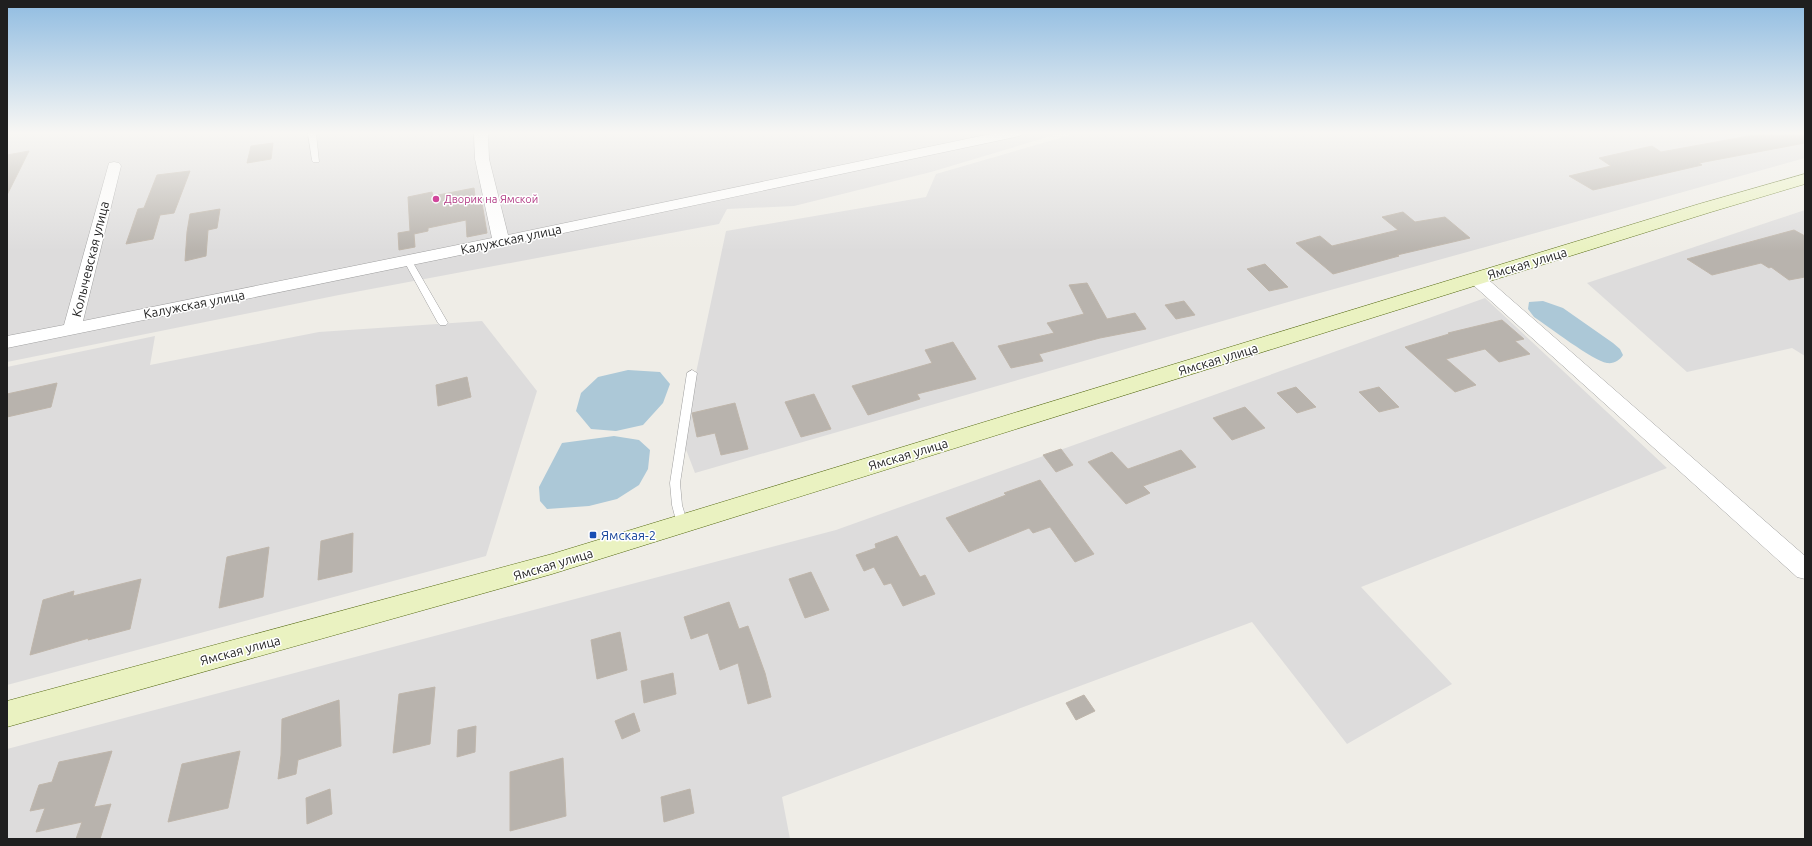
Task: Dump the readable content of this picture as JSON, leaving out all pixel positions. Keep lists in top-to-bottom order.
{
  "streets": {
    "main road": ["Ямская улица"],
    "street": ["Калужская улица", "Колычевская улица"]
  },
  "crossings": [
    ["Калужская улица", "Колычевская улица"]
  ],
  "places": {
    "other": ["Дворик на Ямской"],
    "transit": ["Ямская-2"]
  }
}
